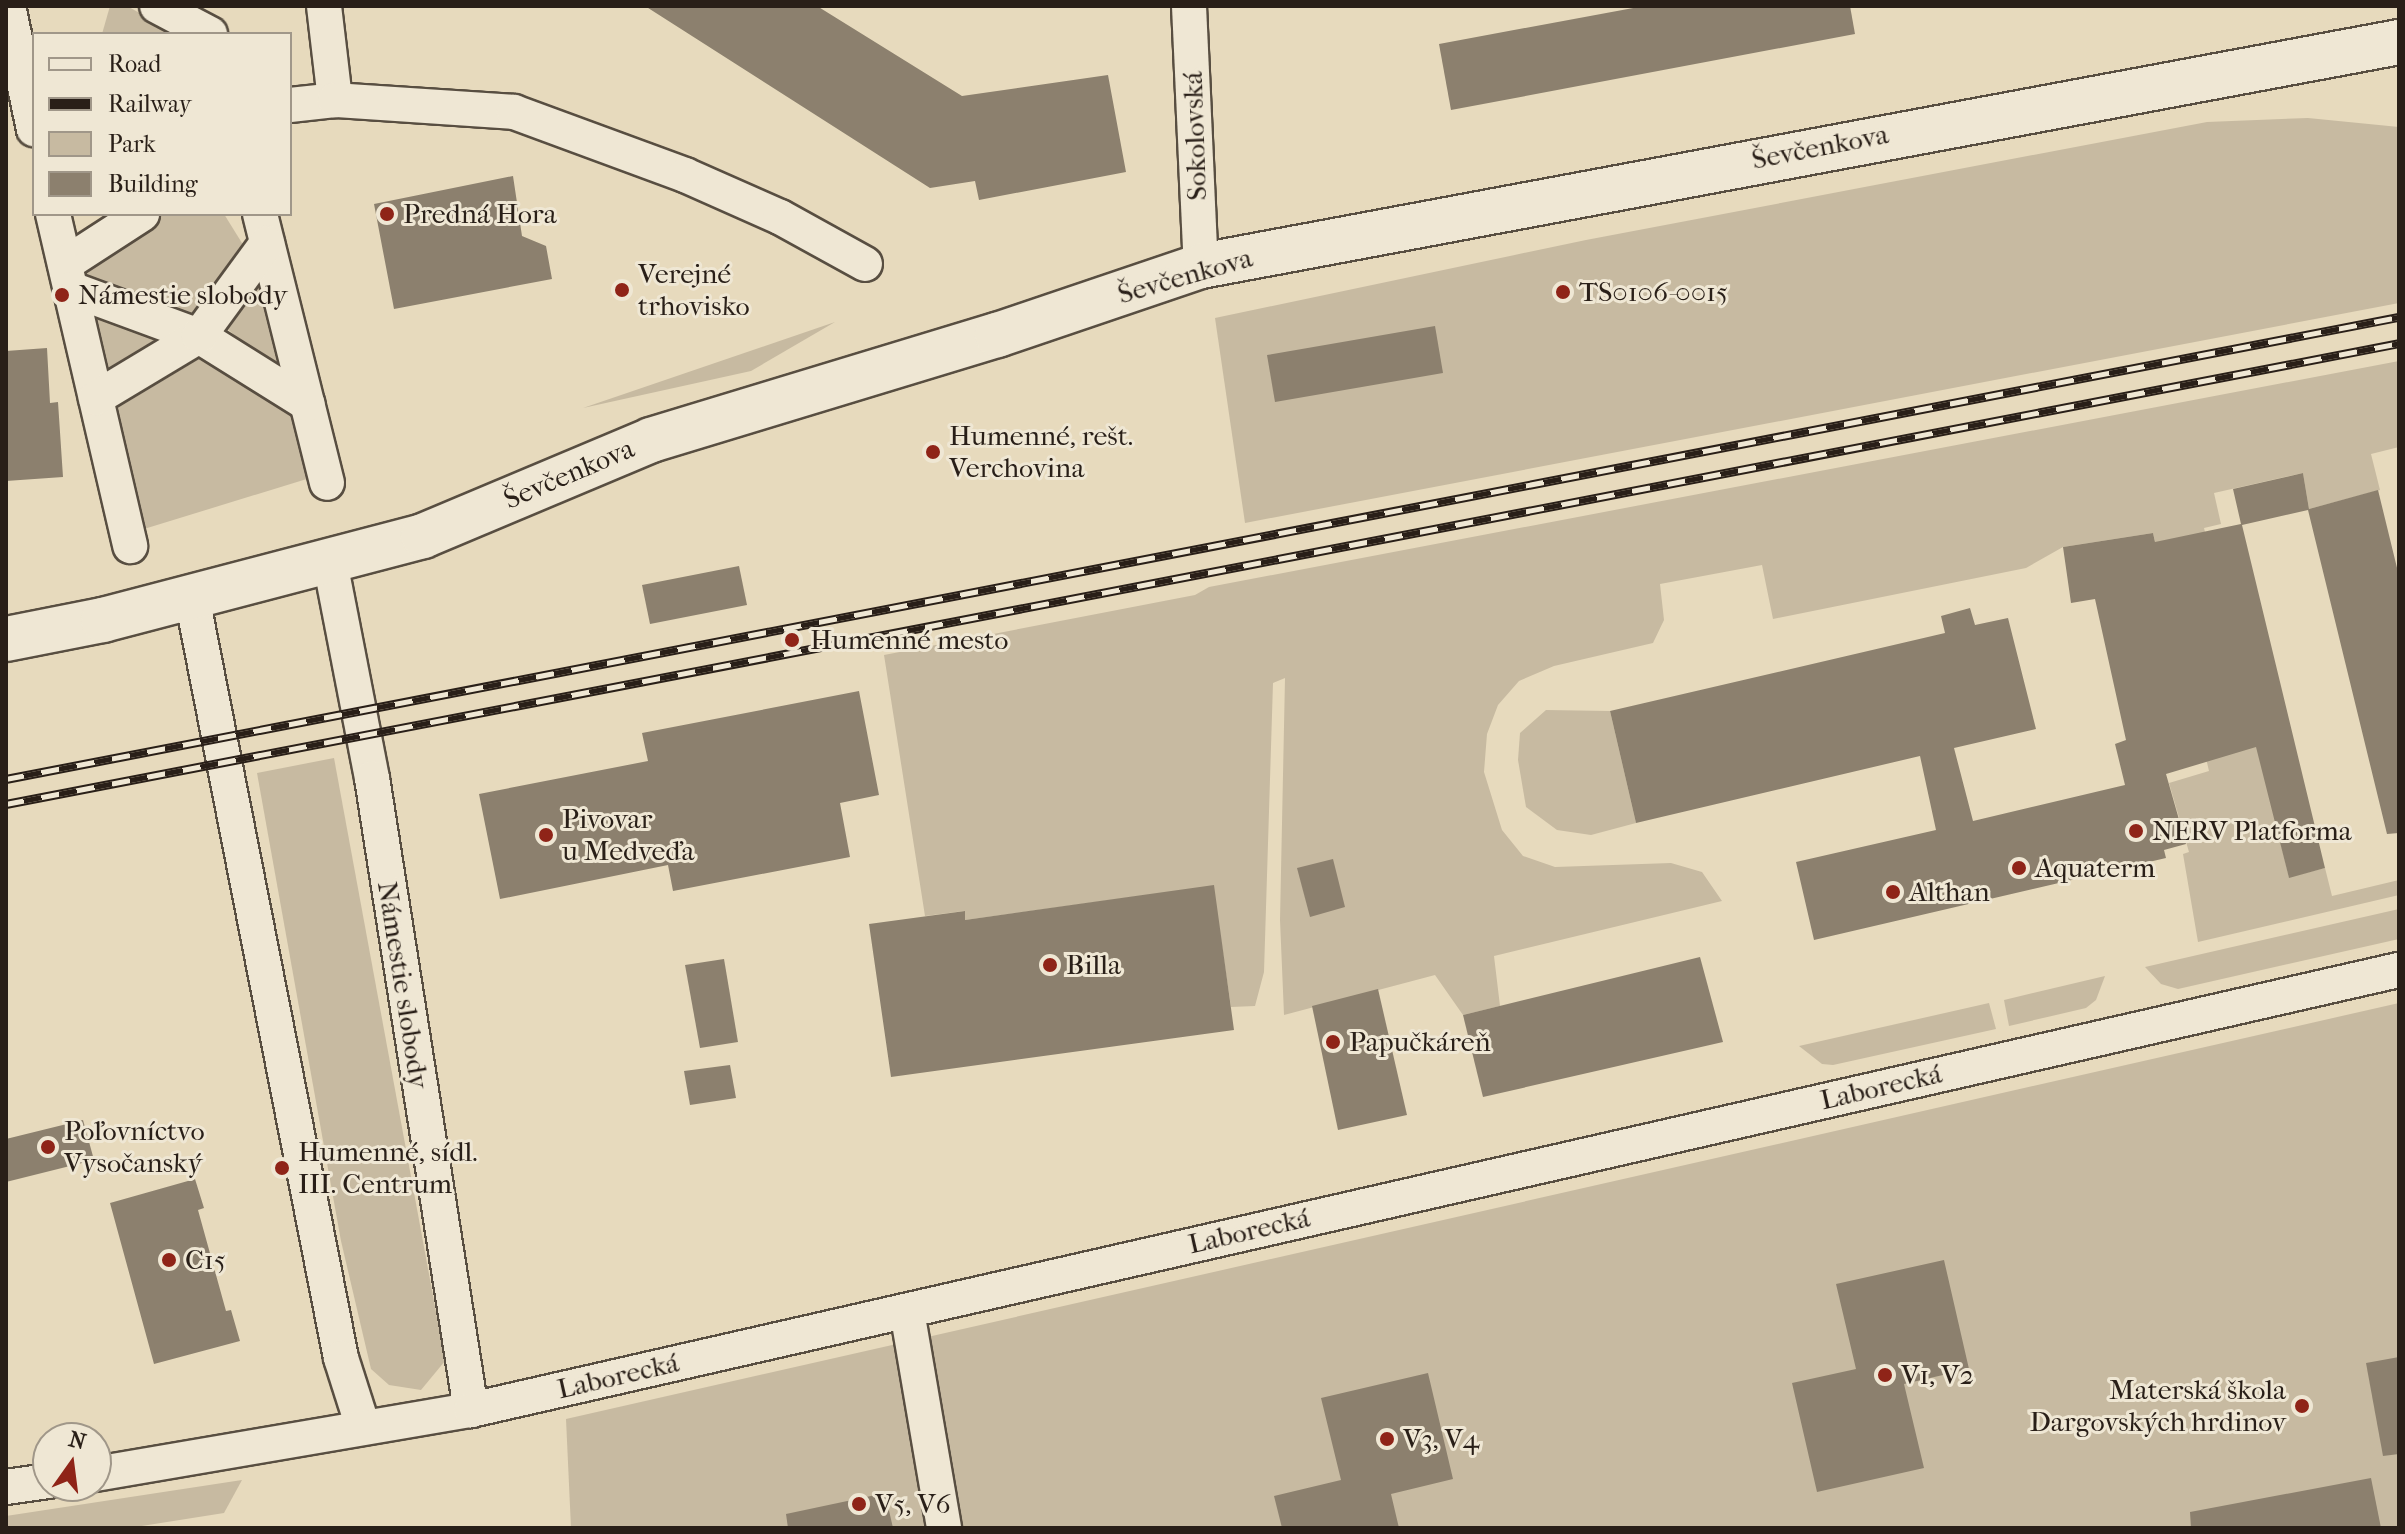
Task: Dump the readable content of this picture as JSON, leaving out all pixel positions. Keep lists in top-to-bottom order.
{
  "streets": {
    "main road": ["Ševčenkova"],
    "street": ["Sokolovská", "Námestie slobody", "Laborecká"]
  },
  "crossings": [
    ["Sokolovská", "Ševčenkova"],
    ["Ševčenkova", "Námestie slobody"],
    ["Námestie slobody", "Laborecká"]
  ],
  "places": [
    "Predná Hora",
    "Verejné trhovisko",
    "TS0106-0015",
    "Námestie slobody",
    "Humenné, rešt. Verchovina",
    "Humenné mesto",
    "NERV Platforma",
    "Pivovar u Medveďa",
    "Aquaterm",
    "Althan",
    "Billa",
    "Papučkáreň",
    "Poľovníctvo Vysočanský",
    "Humenné, sídl. III. Centrum",
    "C15",
    "V1, V2",
    "Materská škola Dargovských hrdinov",
    "V3, V4",
    "V5, V6"
  ],
  "legend": [
    "Road",
    "Railway",
    "Park",
    "Building"
  ],
  "north": "top"
}
